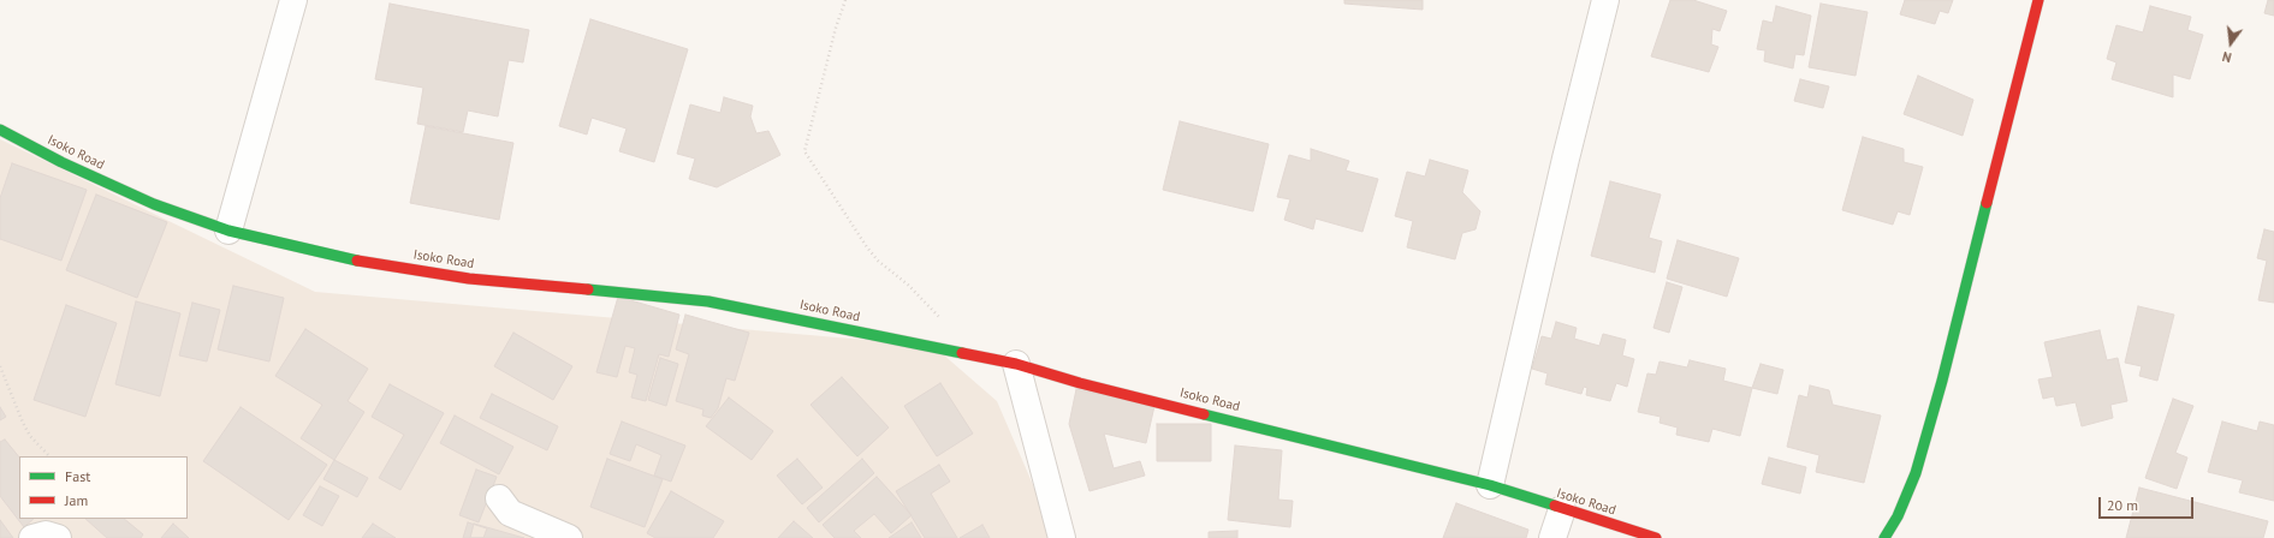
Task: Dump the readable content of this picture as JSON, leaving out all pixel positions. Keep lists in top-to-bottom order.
{
  "streets": {
    "street": ["Isoko Road"]
  },
  "legend": ["Fast", "Jam"],
  "scale_bar": "20 m",
  "north": "bottom"
}
